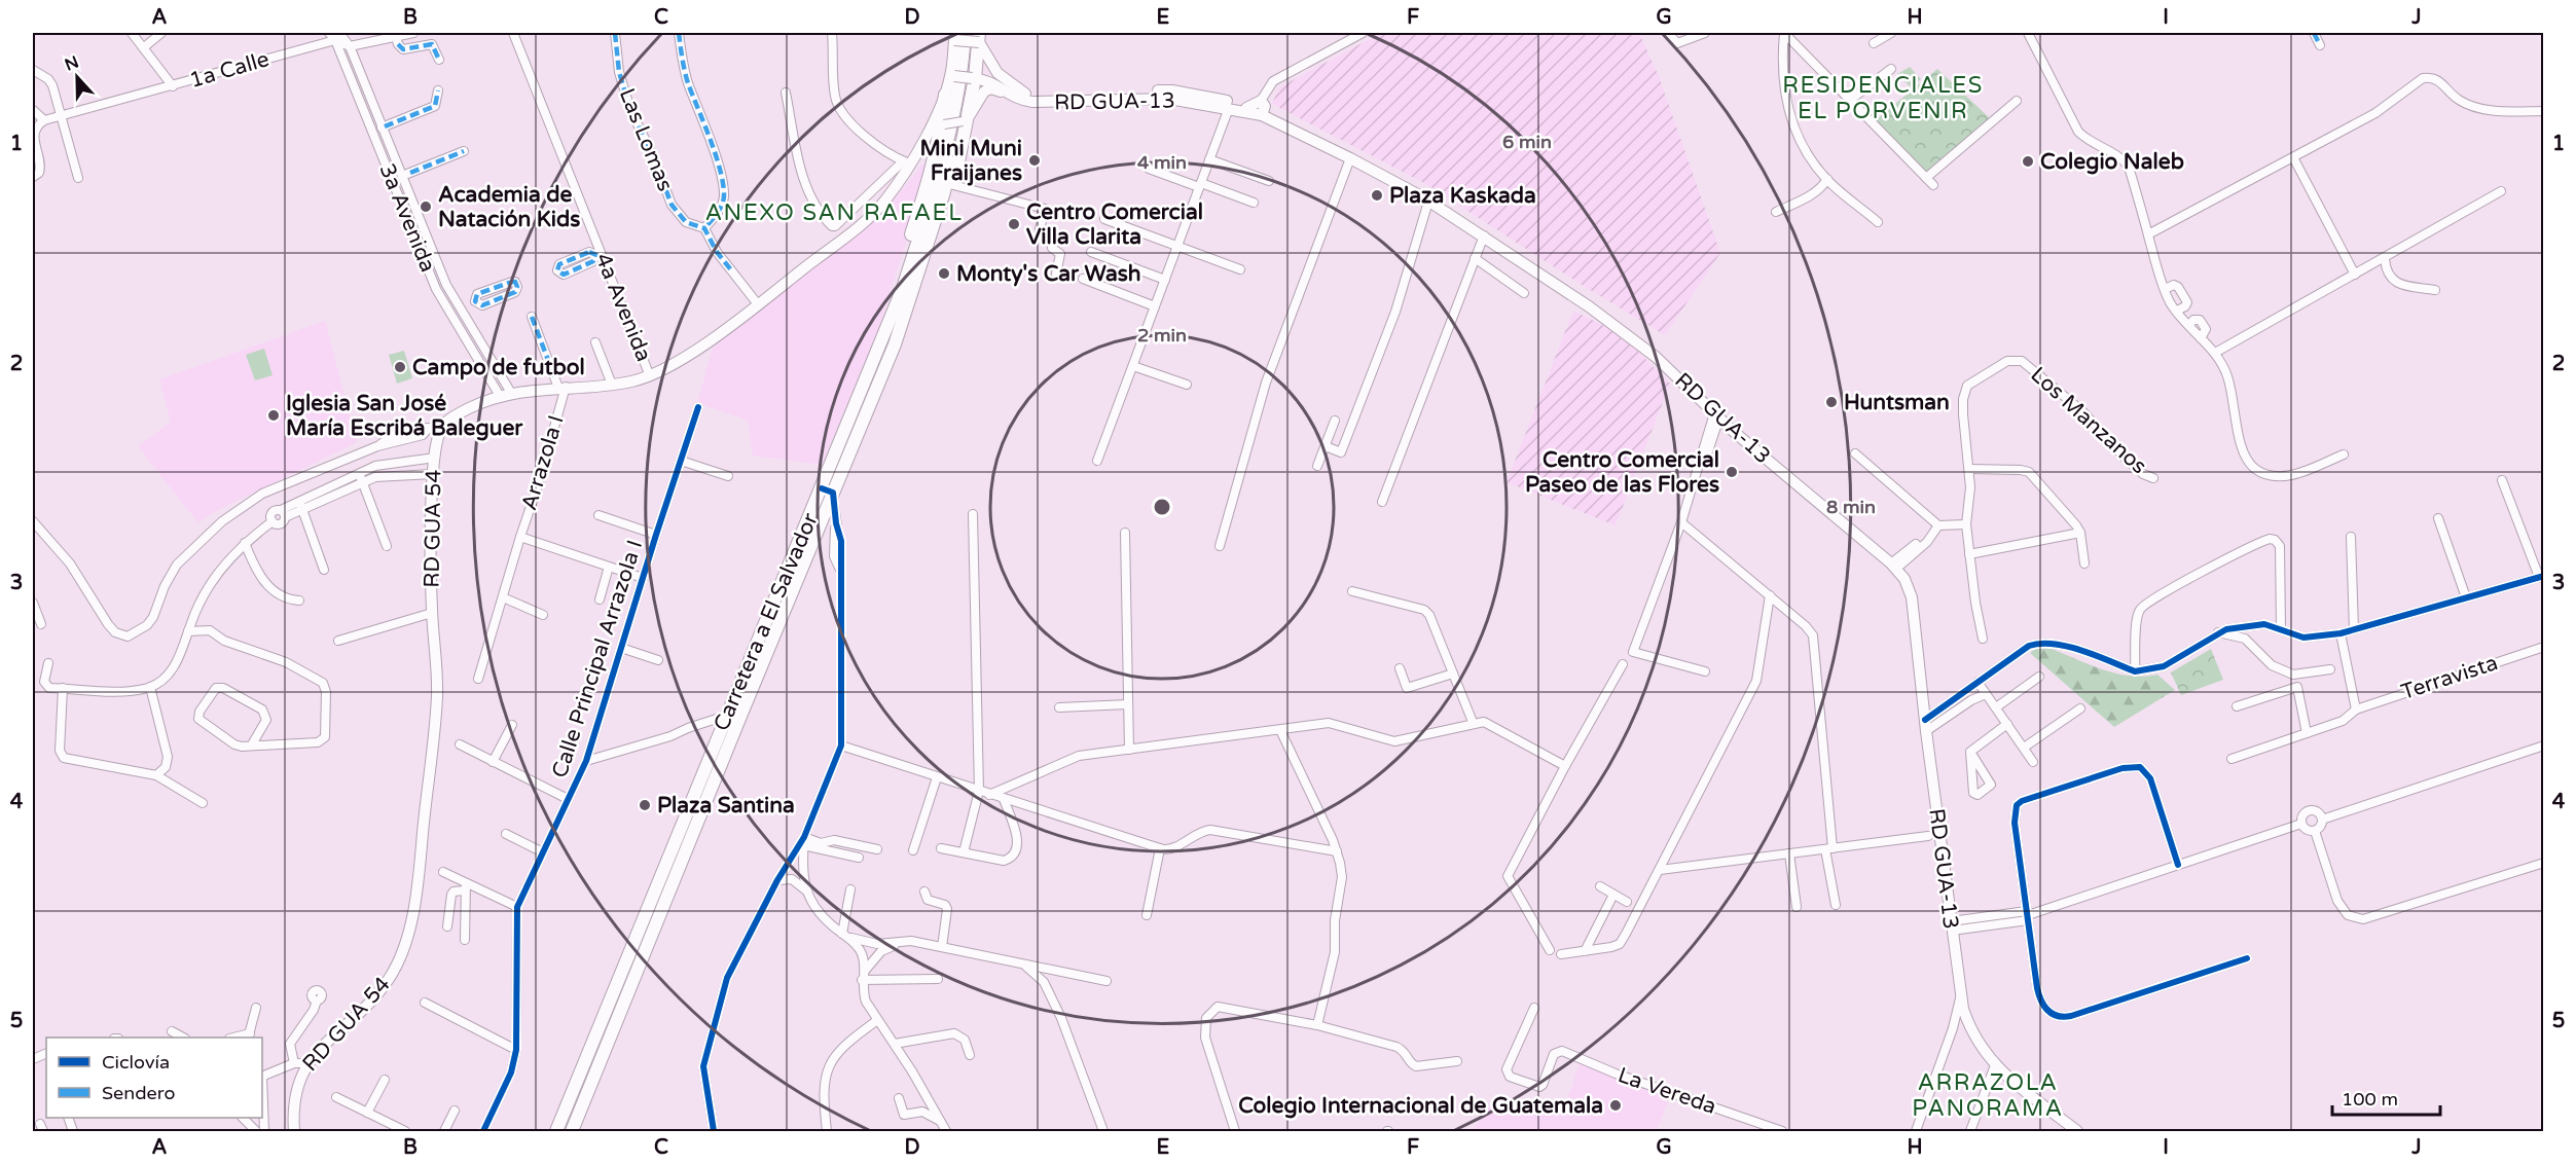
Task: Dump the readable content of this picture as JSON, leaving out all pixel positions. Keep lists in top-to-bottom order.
{
  "streets": {
    "highway": ["Carretera a El Salvador"],
    "main road": ["RD GUA-13", "RD GUA 54"],
    "street": [
      "1a Calle",
      "Las Lomas",
      "3a Avenida",
      "4a Avenida",
      "Los Manzanos",
      "Arrazola I",
      "Calle Principal Arrazola I",
      "Terravista",
      "La Vereda"
    ]
  },
  "crossings": [
    ["1a Calle", "3a Avenida"],
    ["RD GUA-13", "Carretera a El Salvador"],
    ["Arrazola I", "Calle Principal Arrazola I"]
  ],
  "districts": ["RESIDENCIALES EL PORVENIR", "ANEXO SAN RAFAEL", "ARRAZOLA PANORAMA"],
  "places": [
    "Mini Muni Fraijanes",
    "Colegio Naleb",
    "Plaza Kaskada",
    "Academia de Natación Kids",
    "Centro Comercial Villa Clarita",
    "Monty's Car Wash",
    "Campo de futbol",
    "Huntsman",
    "Iglesia San José María Escribá Baleguer",
    "Centro Comercial Paseo de las Flores",
    "Plaza Santina",
    "Colegio Internacional de Guatemala"
  ],
  "legend": ["Ciclovía", "Sendero"],
  "scale_bar": "100 m",
  "north": "top",
  "grid": {
    "columns": [
      "A",
      "B",
      "C",
      "D",
      "E",
      "F",
      "G",
      "H",
      "I",
      "J"
    ],
    "rows": [
      "1",
      "2",
      "3",
      "4",
      "5"
    ]
  },
  "rings": [
    "6 min",
    "4 min",
    "2 min",
    "8 min"
  ]
}
